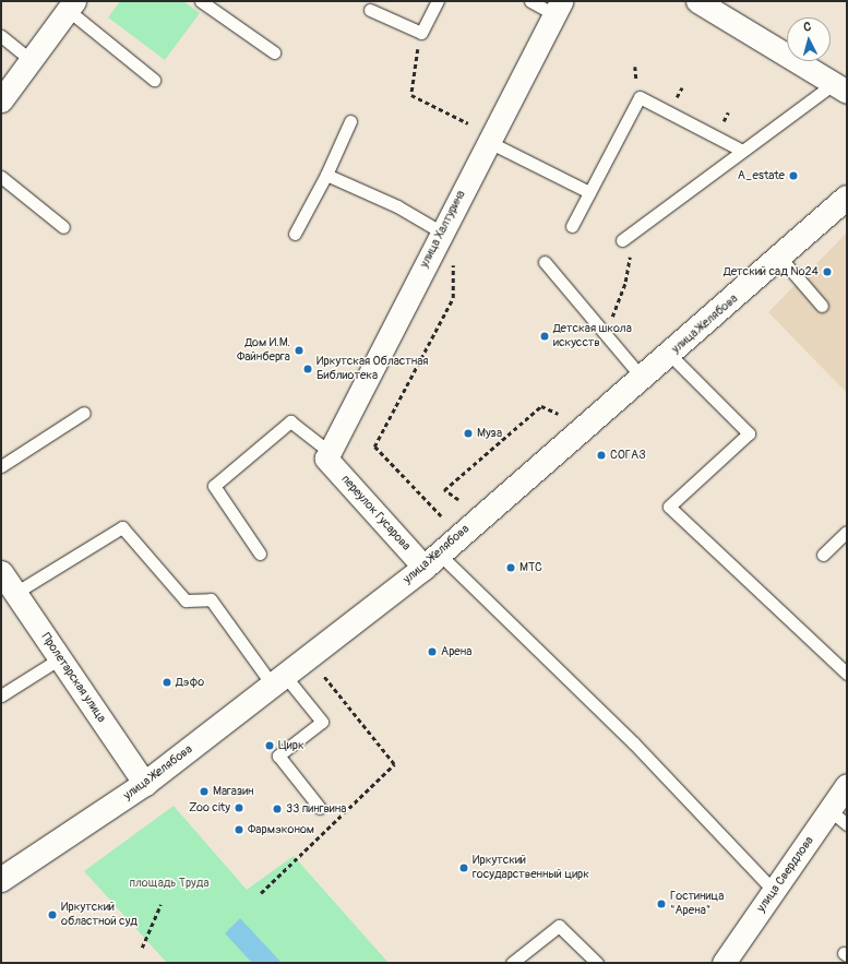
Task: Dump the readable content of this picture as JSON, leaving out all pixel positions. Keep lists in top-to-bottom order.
{
  "streets": {
    "street": [
      "улица Халтурина",
      "улица Желябова",
      "переулок Гусарова",
      "Пролетарская улица",
      "улица Свердлова"
    ]
  },
  "crossings": [
    ["улица Халтурина", "переулок Гусарова"],
    ["улица Желябова", "переулок Гусарова"],
    ["улица Желябова", "Пролетарская улица"]
  ],
  "parks": ["площадь Труда"],
  "places": [
    "А_estate",
    "Детский сад №24",
    "Детская школа искусств",
    "Дом И.М. Файнберга",
    "Иркутская Областная Библиотека",
    "Муза",
    "СОГАЗ",
    "МТС",
    "Арена",
    "Дэфо",
    "Цирк",
    "Магазин",
    "Zoo city",
    "33 пингвина",
    "Фармэконом",
    "Иркутский государственный цирк",
    "Гостиница \"Арена\"",
    "Иркутский областной суд"
  ],
  "north": "top"
}
